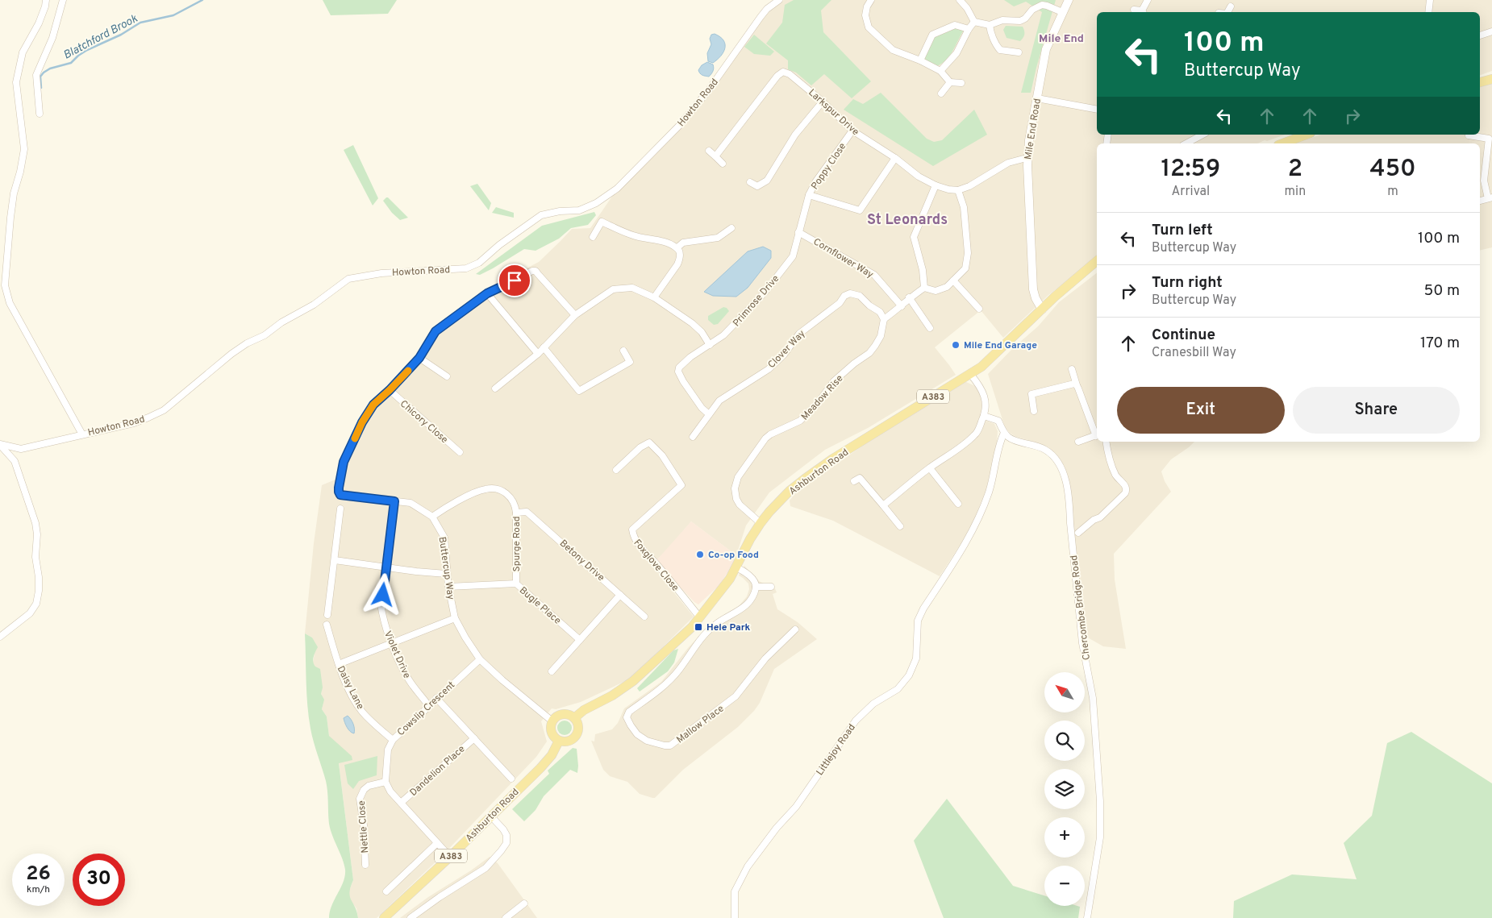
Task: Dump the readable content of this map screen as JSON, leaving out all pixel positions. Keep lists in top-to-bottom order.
{
  "streets": {
    "main road": ["A383", "Ashburton Road"],
    "street": [
      "Howton Road",
      "Larkspur Drive",
      "Mile End Road",
      "Poppy Close",
      "Cornflower Way",
      "Primrose Drive",
      "Clover Way",
      "Meadow Rise",
      "Chicory Close",
      "Spurge Road",
      "Betony Drive",
      "Foxglove Close",
      "Buttercup Way",
      "Bugle Place",
      "Chercombe Bridge Road",
      "Violet Drive",
      "Daisy Lane",
      "Cowslip Crescent",
      "Mallow Place",
      "Littlejoy Road",
      "Dandelion Place",
      "Nettle Close"
    ]
  },
  "crossings": [
    ["Larkspur Drive", "Poppy Close"],
    ["Mile End Road", "Ashburton Road"],
    ["Poppy Close", "Cornflower Way"],
    ["Poppy Close", "Primrose Drive"],
    ["Primrose Drive", "Clover Way"],
    ["Clover Way", "Meadow Rise"],
    ["Meadow Rise", "Ashburton Road"],
    ["Chicory Close", "Buttercup Way"],
    ["Ashburton Road", "Foxglove Close"],
    ["Ashburton Road", "Buttercup Way"],
    ["Spurge Road", "Betony Drive"],
    ["Spurge Road", "Buttercup Way"],
    ["Spurge Road", "Bugle Place"],
    ["Buttercup Way", "Bugle Place"],
    ["Buttercup Way", "Violet Drive"],
    ["Buttercup Way", "Cowslip Crescent"],
    ["Chercombe Bridge Road", "Littlejoy Road"],
    ["Violet Drive", "Cowslip Crescent"],
    ["Daisy Lane", "Cowslip Crescent"],
    ["Cowslip Crescent", "Dandelion Place"],
    ["Cowslip Crescent", "Nettle Close"]
  ],
  "districts": ["Mile End", "St Leonards"],
  "water": ["Blatchford Brook"],
  "places": {
    "other": ["Mile End Garage", "Co-op Food"],
    "transit": ["Hele Park"]
  },
  "north": "top left",
  "page": {
    "turn": ["100 m", "Buttercup Way"],
    "eta": [
      "12:59",
      "Arrival",
      "2",
      "min",
      "450",
      "m"
    ],
    "list": [
      {
        "name": "Turn left",
        "note": "Buttercup Way",
        "value": "100 m"
      },
      {
        "name": "Turn right",
        "note": "Buttercup Way",
        "value": "50 m"
      },
      {
        "name": "Continue",
        "note": "Cranesbill Way",
        "value": "170 m"
      }
    ],
    "buttons": ["Exit", "Share"],
    "map_buttons": ["+", "−"],
    "speed": "26 km/h",
    "limit": "30"
  }
}
